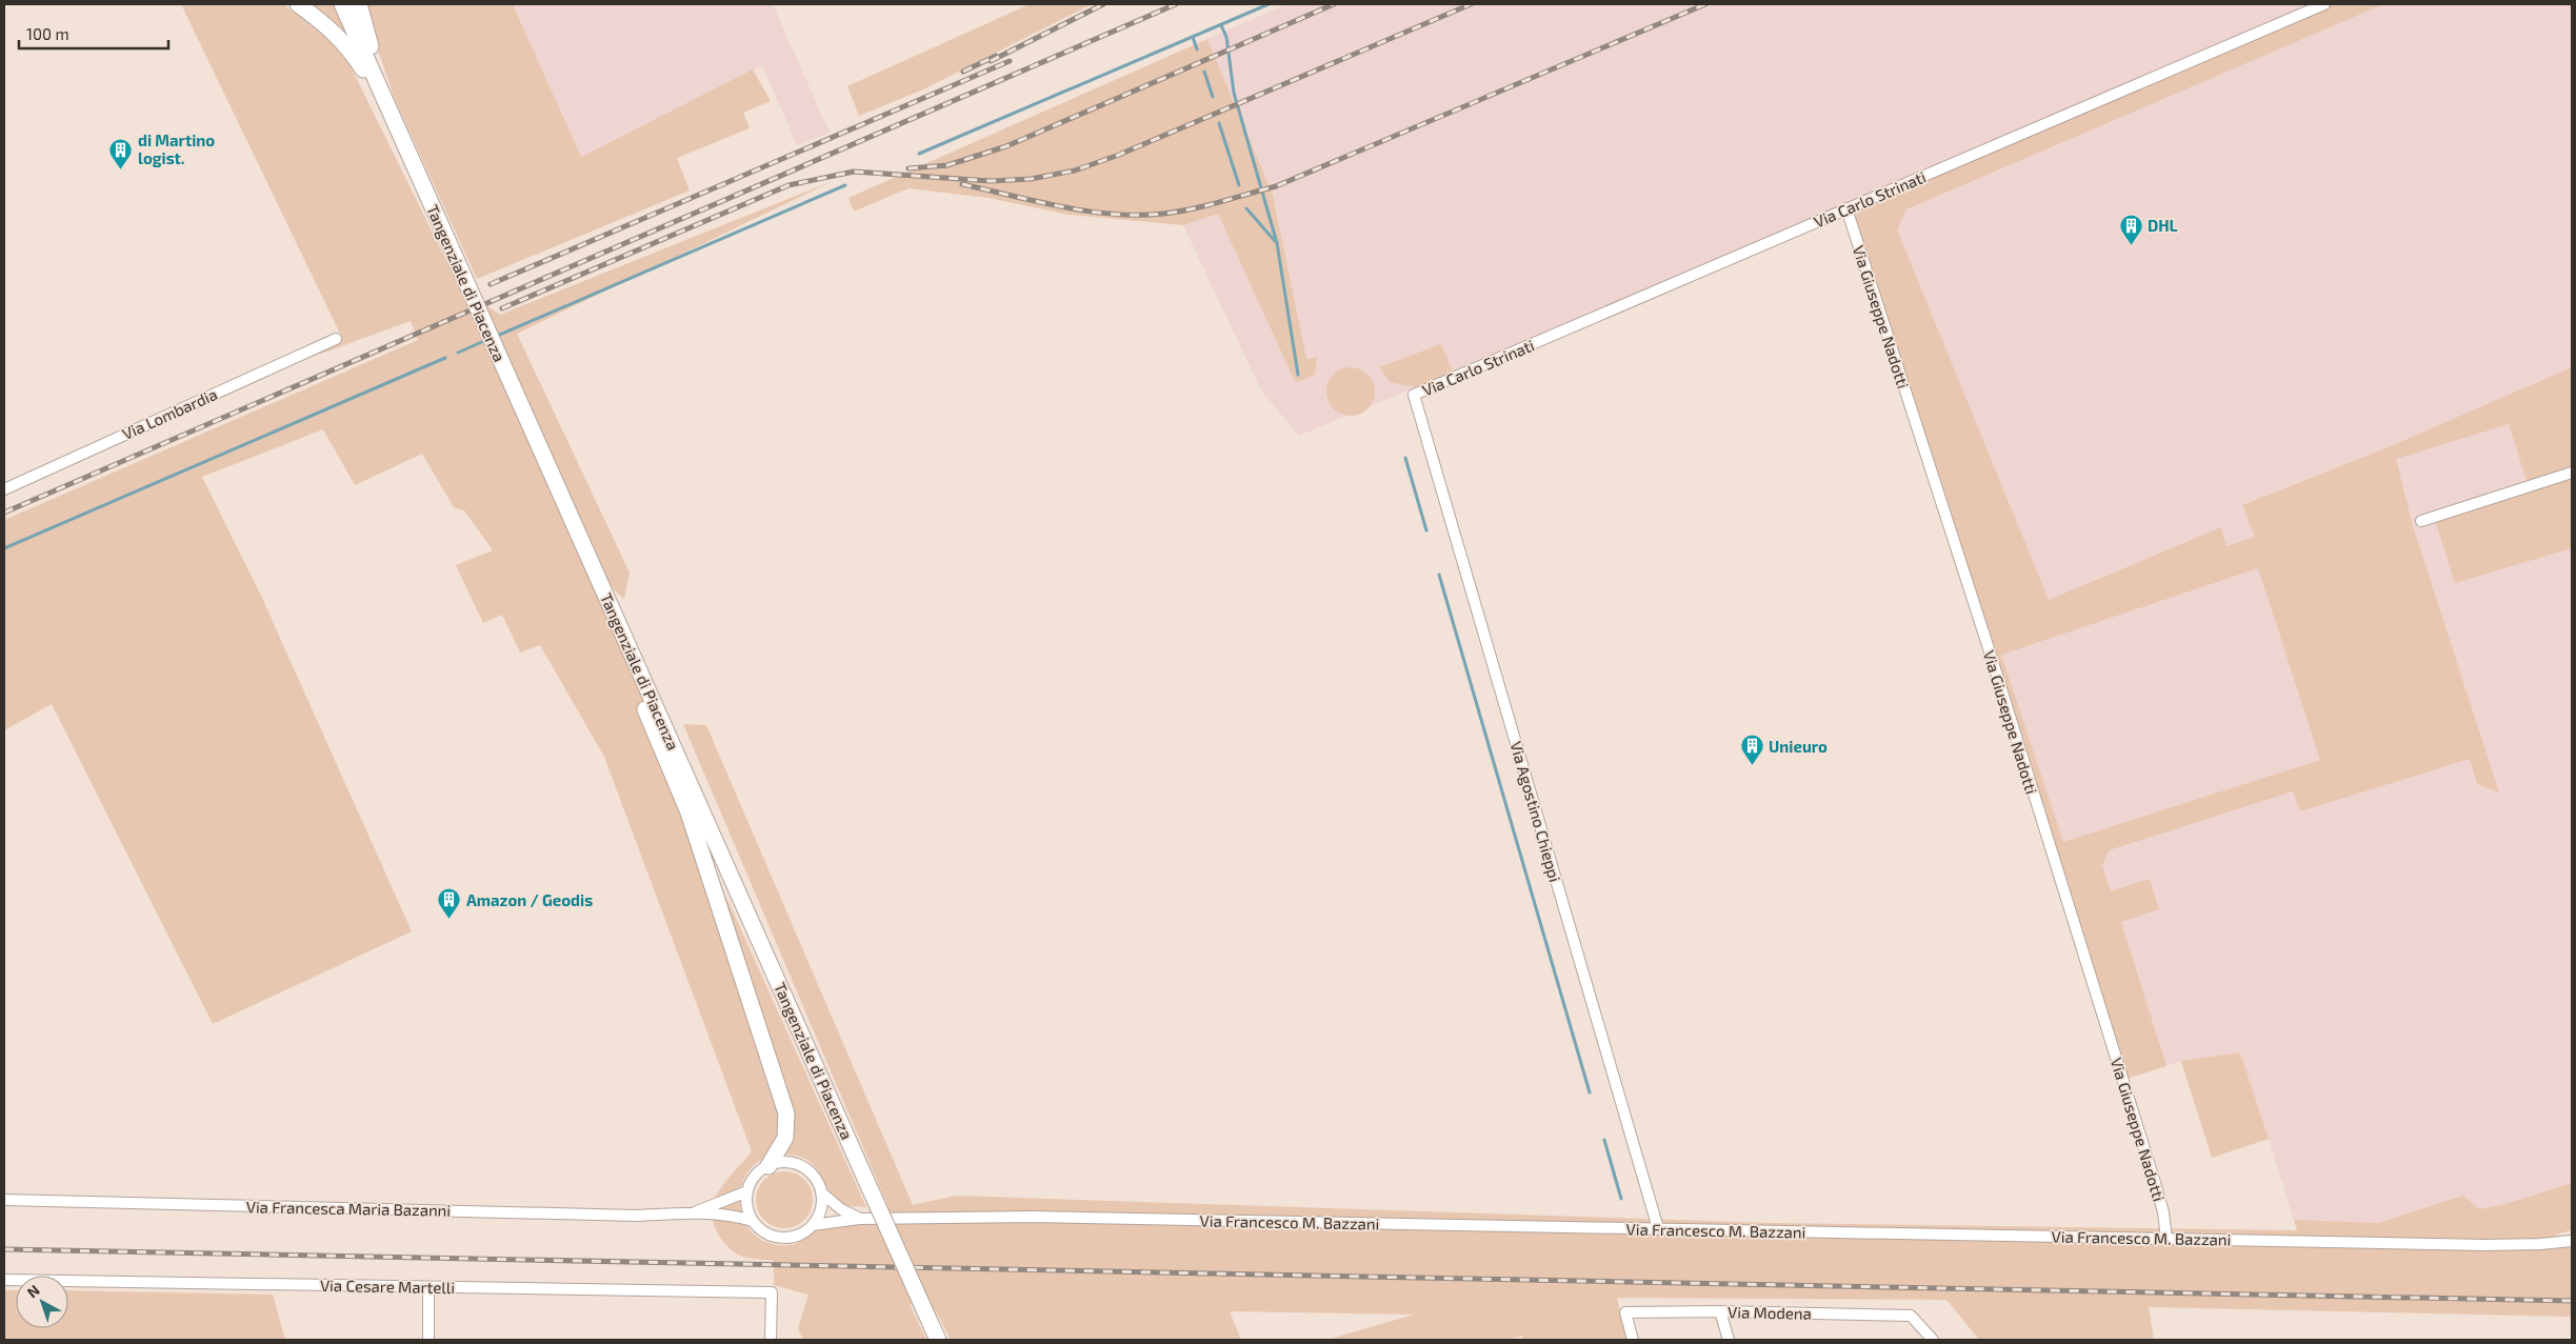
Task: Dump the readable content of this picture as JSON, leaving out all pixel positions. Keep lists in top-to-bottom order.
{
  "streets": {
    "highway": ["Tangenziale di Piacenza"],
    "street": [
      "Via Carlo Strinati",
      "Via Giuseppe Nadotti",
      "Via Lombardia",
      "Via Agostino Chieppi",
      "Via Francesca Maria Bazanni",
      "Via Francesco M. Bazzani",
      "Via Cesare Martelli",
      "Via Modena"
    ]
  },
  "crossings": [
    ["Via Carlo Strinati", "Via Giuseppe Nadotti"],
    ["Via Carlo Strinati", "Via Agostino Chieppi"],
    ["Via Giuseppe Nadotti", "Via Francesco M. Bazzani"],
    ["Via Agostino Chieppi", "Via Francesco M. Bazzani"]
  ],
  "places": {
    "building": [
      "di Martino logist.",
      "DHL",
      "Unieuro",
      "Amazon / Geodis"
    ]
  },
  "scale_bar": "100 m",
  "north": "top left"
}
